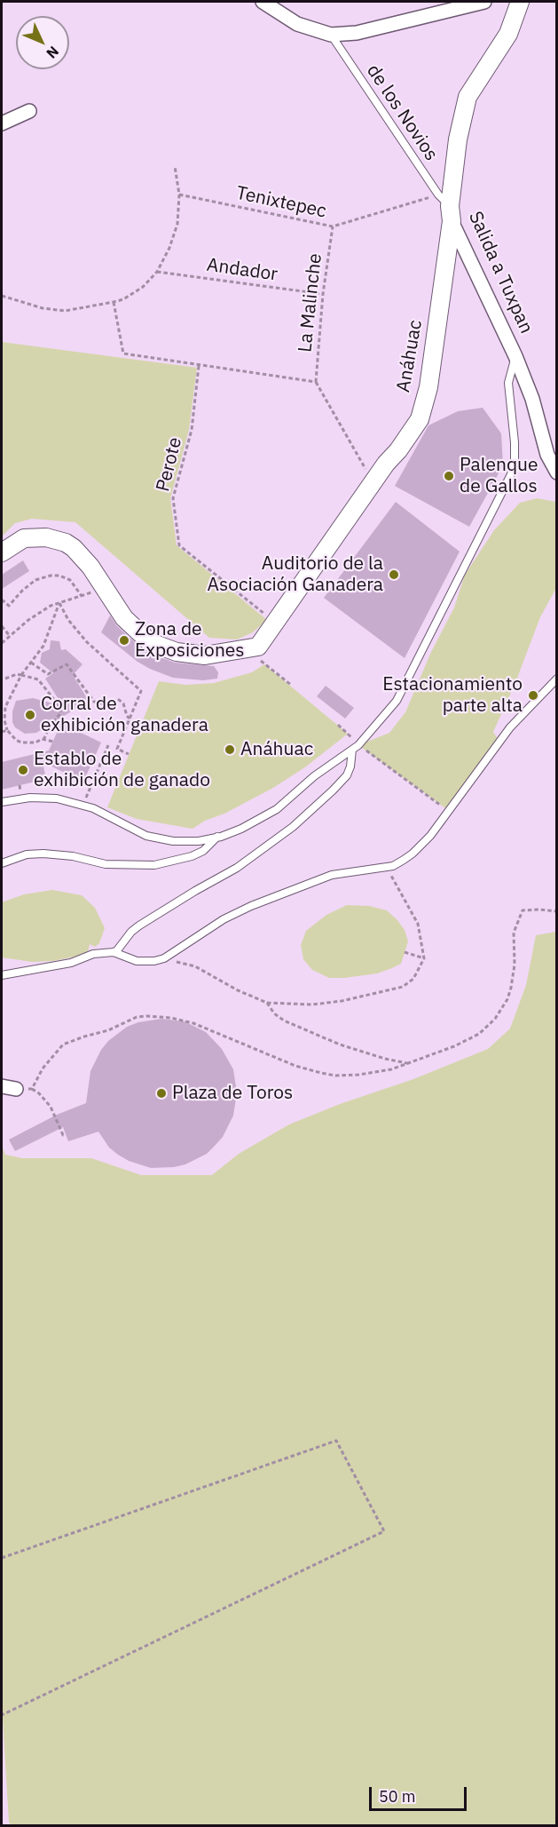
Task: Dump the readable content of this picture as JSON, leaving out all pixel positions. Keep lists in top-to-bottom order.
{
  "streets": {
    "street": ["Salida a Tuxpan", "Anáhuac"],
    "lane": ["de los Novios"],
    "path": [
      "Tenixtepec",
      "Andador",
      "La Malinche",
      "Perote"
    ]
  },
  "crossings": [
    ["de los Novios", "Tenixtepec"],
    ["de los Novios", "Salida a Tuxpan"],
    ["de los Novios", "Anáhuac"],
    ["Tenixtepec", "Salida a Tuxpan"],
    ["Tenixtepec", "La Malinche"],
    ["Tenixtepec", "Anáhuac"],
    ["Andador", "La Malinche"],
    ["Salida a Tuxpan", "Anáhuac"]
  ],
  "places": [
    "Palenque de Gallos",
    "Auditorio de la Asociación Ganadera",
    "Zona de Exposiciones",
    "Estacionamiento parte alta",
    "Corral de exhibición ganadera",
    "Anáhuac",
    "Establo de exhibición de ganado",
    "Plaza de Toros"
  ],
  "scale_bar": "50 m",
  "north": "bottom right"
}
